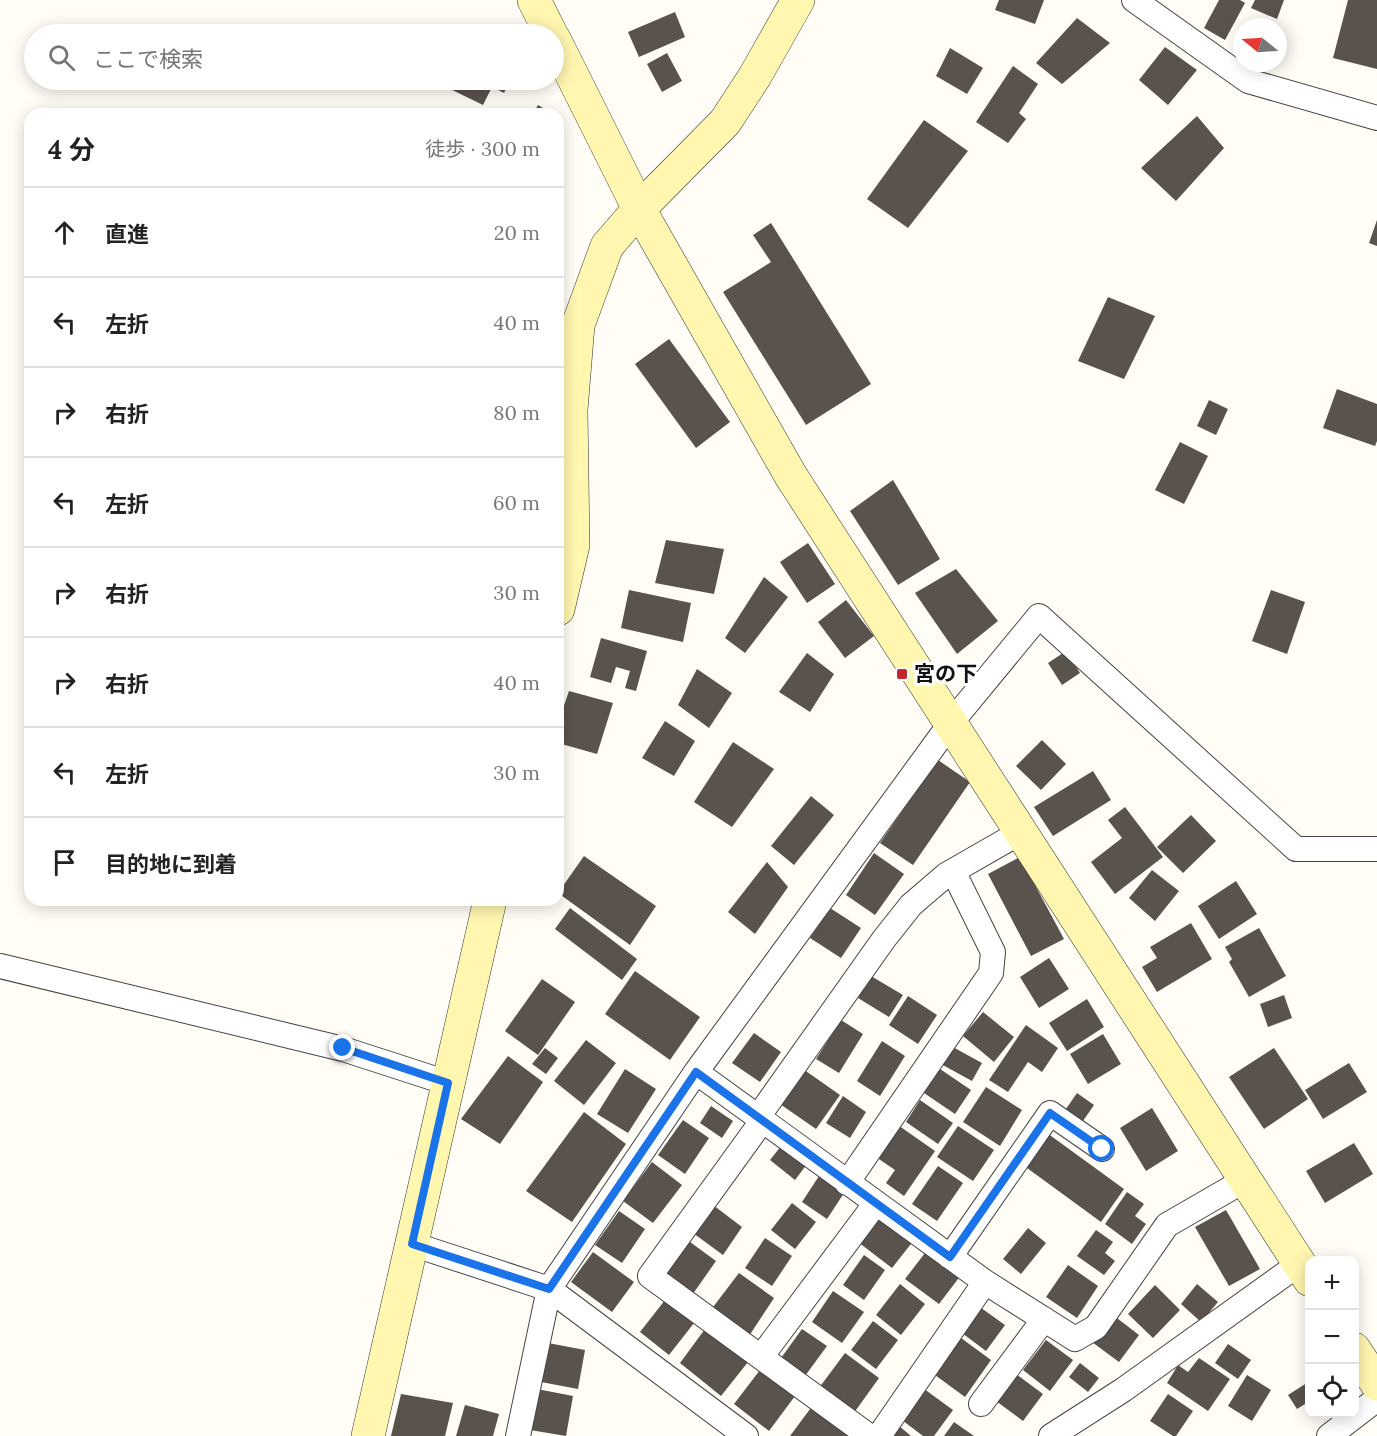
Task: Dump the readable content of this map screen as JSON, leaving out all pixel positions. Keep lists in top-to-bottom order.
{
  "places": {
    "transit": ["宮の下"]
  },
  "north": "left",
  "page": {
    "search": "ここで検索",
    "heading": ["4 分", "徒歩 · 300 m"],
    "list": [
      ["直進", "20 m"],
      ["左折", "40 m"],
      ["右折", "80 m"],
      ["左折", "60 m"],
      ["右折", "30 m"],
      ["右折", "40 m"],
      ["左折", "30 m"],
      "目的地に到着"
    ],
    "map_buttons": ["+", "−"]
  }
}
